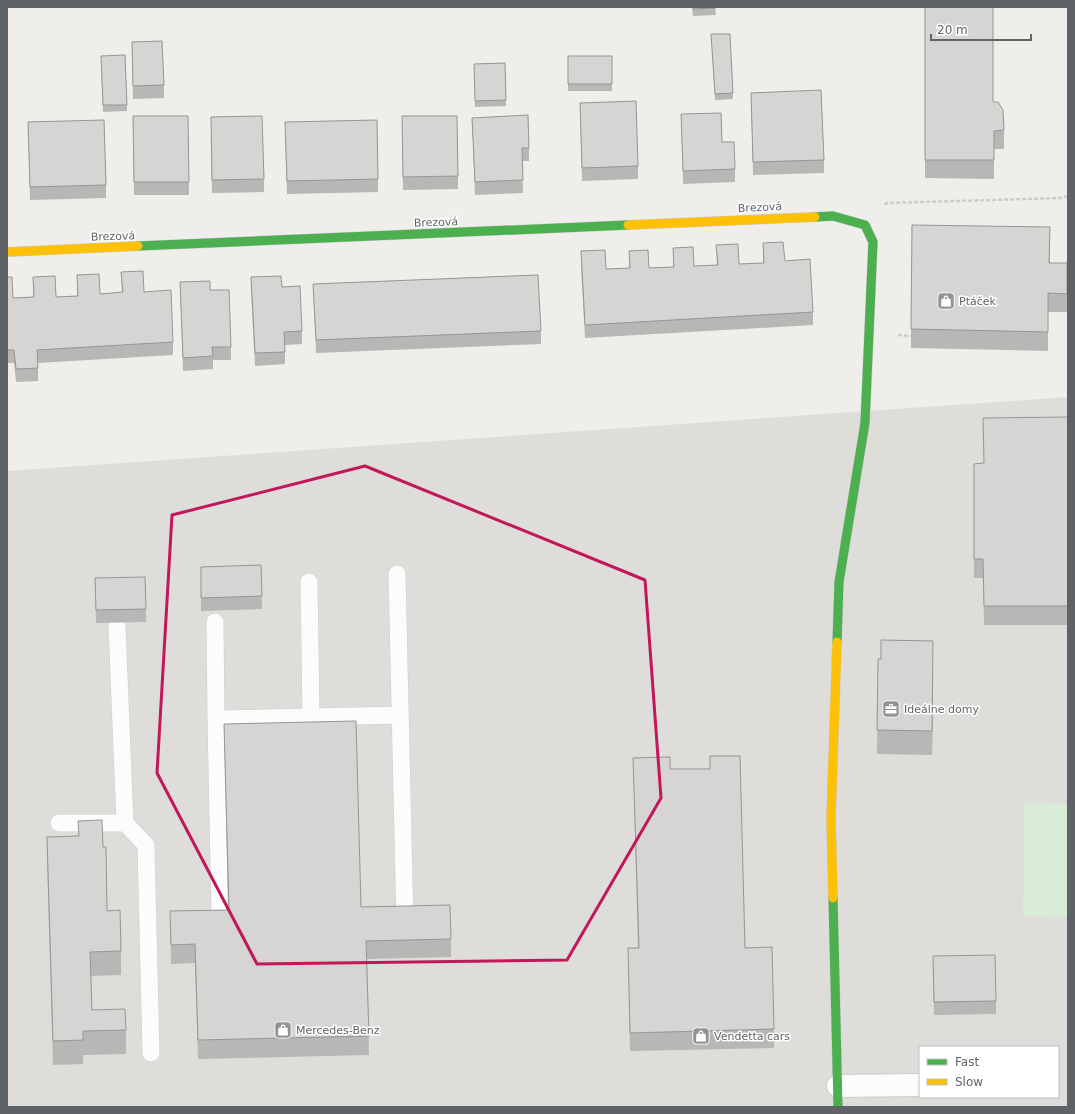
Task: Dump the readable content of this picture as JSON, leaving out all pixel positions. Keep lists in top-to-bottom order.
{
  "streets": {
    "street": ["Brezová"]
  },
  "places": {
    "shop": ["Ptáček", "Mercedes-Benz", "Vendetta cars"],
    "office": ["Ideálne domy"]
  },
  "legend": ["Fast", "Slow"],
  "scale_bar": "20 m"
}
